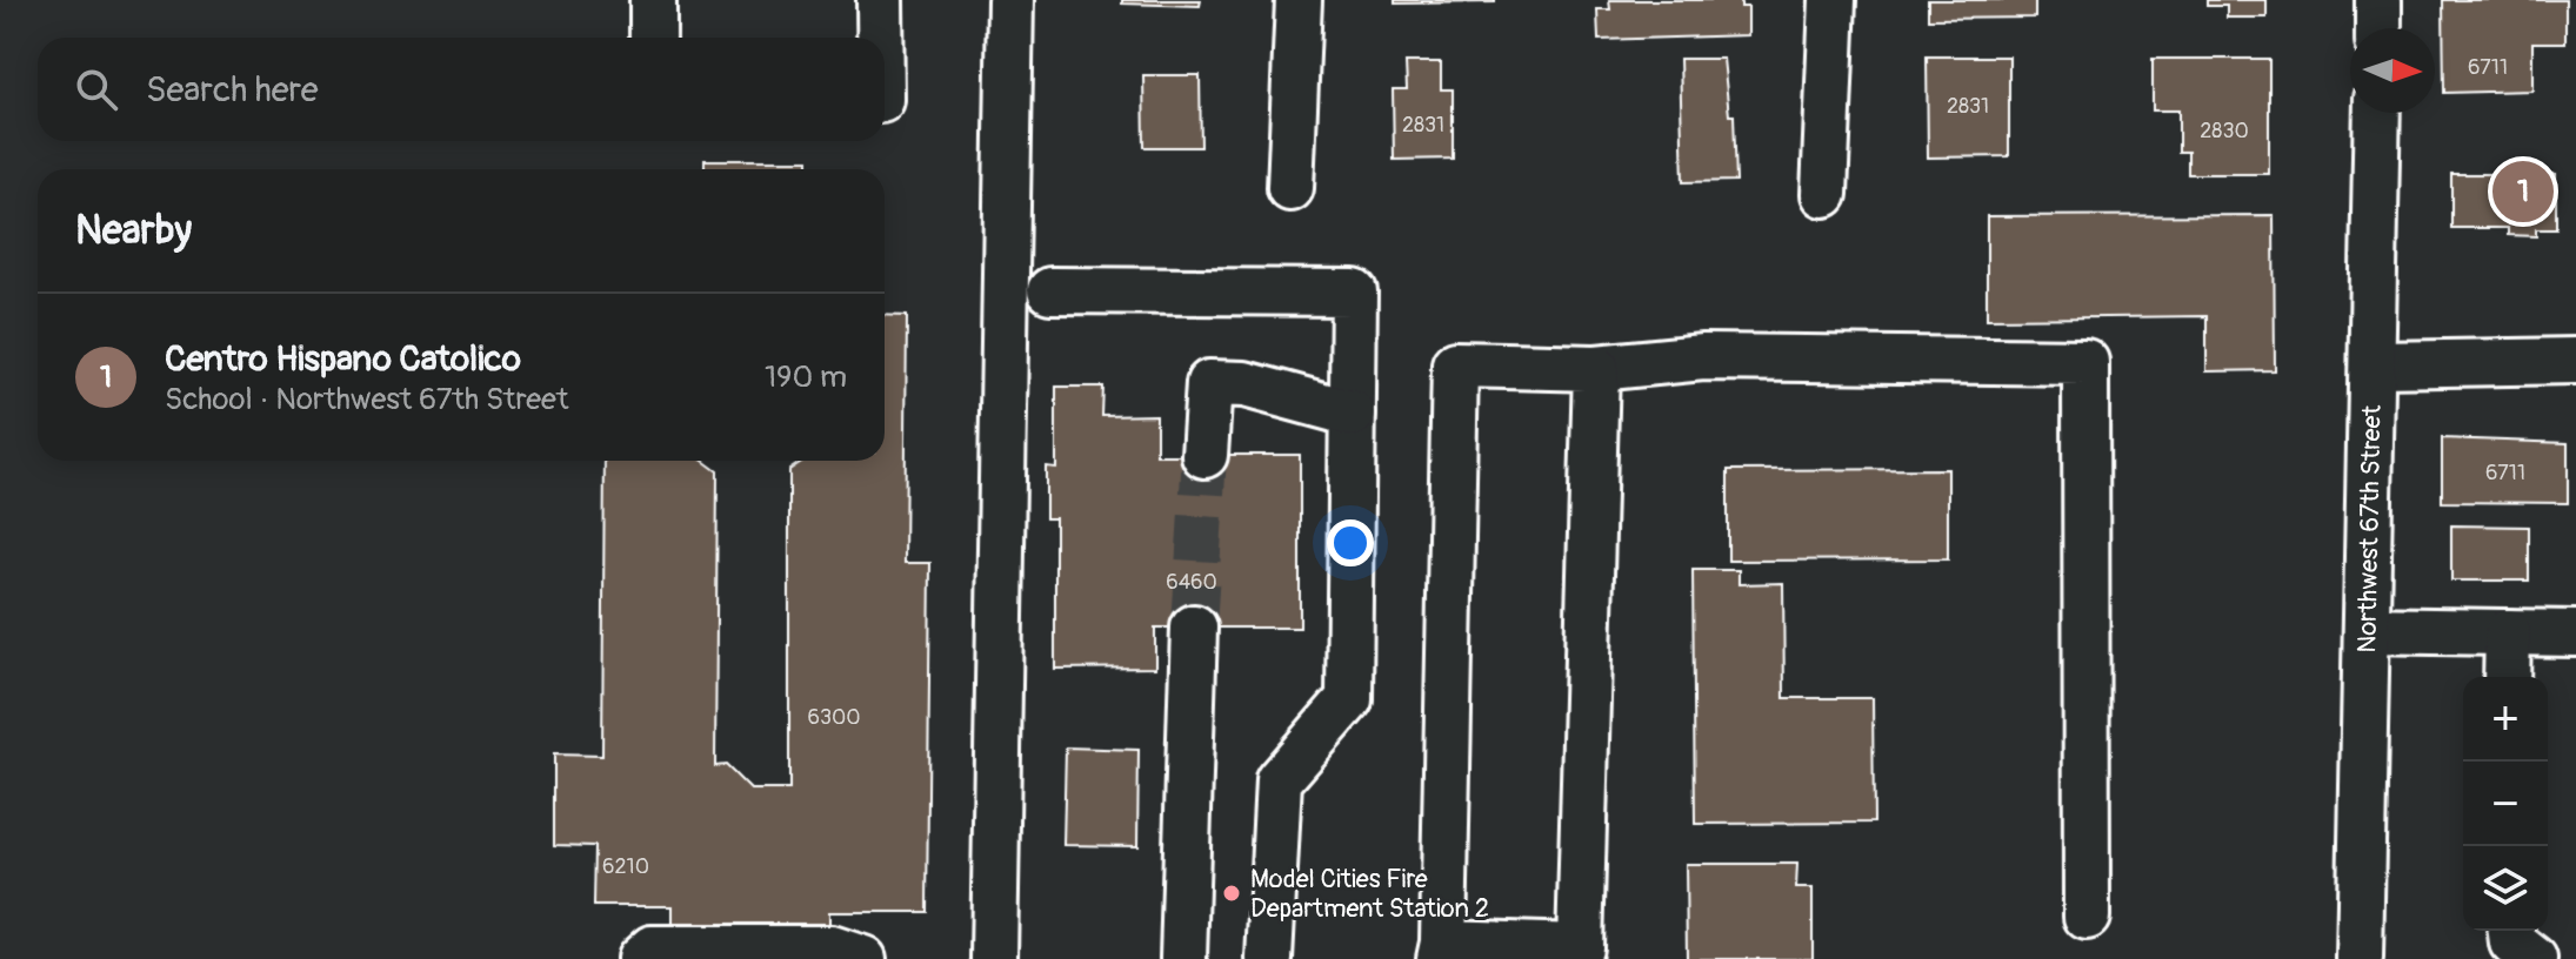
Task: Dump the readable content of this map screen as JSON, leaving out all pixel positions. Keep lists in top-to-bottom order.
{
  "streets": {
    "street": ["Northwest 67th Street"]
  },
  "places": ["Model Cities Fire Department Station 2"],
  "house_numbers": [
    "6711",
    "2831",
    "2831",
    "2830",
    "6711",
    "6460",
    "6300",
    "6210"
  ],
  "north": "right",
  "page": {
    "search": "Search here",
    "pins": "1",
    "heading": "Nearby",
    "list": [
      {
        "mark": "1",
        "name": "Centro Hispano Catolico",
        "note": "School · Northwest 67th Street",
        "value": "190 m"
      }
    ],
    "map_buttons": ["+", "−"]
  }
}
